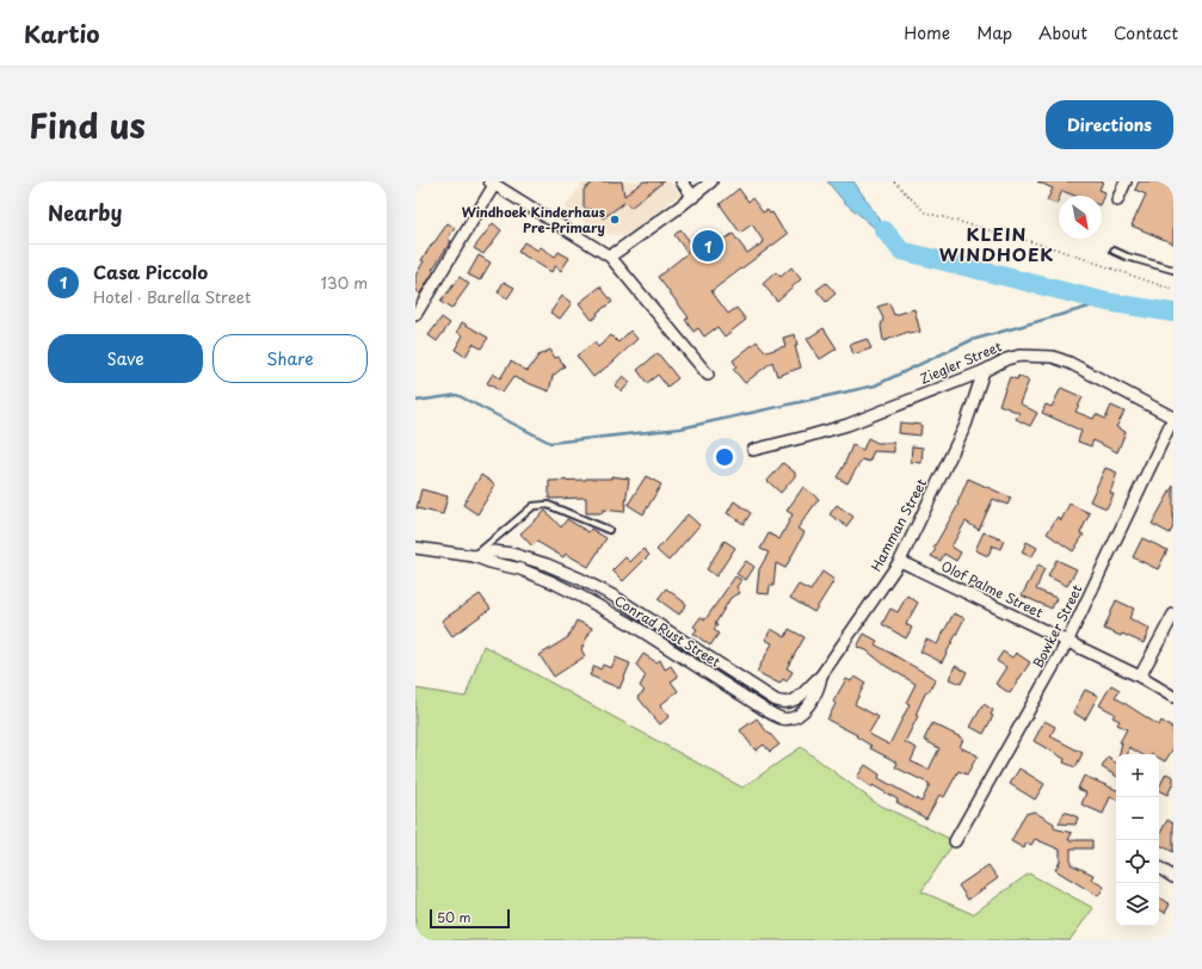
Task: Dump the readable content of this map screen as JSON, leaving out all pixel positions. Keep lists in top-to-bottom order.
{
  "streets": {
    "street": [
      "Ziegler Street",
      "Hamman Street",
      "Olof Palme Street",
      "Bowker Street",
      "Conrad Rust Street"
    ]
  },
  "crossings": [
    ["Ziegler Street", "Hamman Street"],
    ["Ziegler Street", "Bowker Street"],
    ["Hamman Street", "Olof Palme Street"],
    ["Hamman Street", "Conrad Rust Street"],
    ["Olof Palme Street", "Bowker Street"]
  ],
  "districts": ["KLEIN WINDHOEK"],
  "places": ["Windhoek Kinderhaus Pre-Primary"],
  "scale_bar": "50 m",
  "north": "bottom right",
  "page": {
    "header": "Kartio",
    "nav": [
      "Home",
      "Map",
      "About",
      "Contact"
    ],
    "title": "Find us",
    "buttons": [
      "Directions",
      ["Save", "Share"]
    ],
    "heading": "Nearby",
    "pins": "1",
    "list": [
      {
        "mark": "1",
        "name": "Casa Piccolo",
        "note": "Hotel · Barella Street",
        "value": "130 m"
      }
    ],
    "map_buttons": ["+", "−"],
    "scale": "50 m"
  }
}
